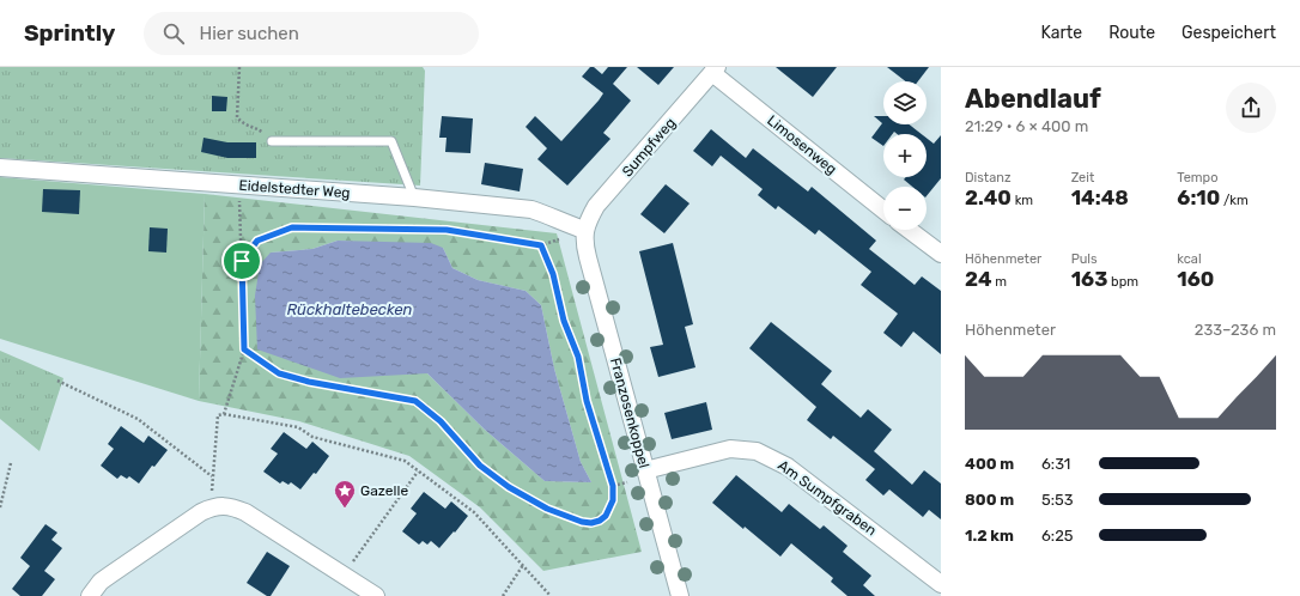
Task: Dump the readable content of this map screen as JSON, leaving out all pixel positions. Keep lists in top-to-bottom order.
{
  "streets": {
    "street": [
      "Limosenweg",
      "Sumpfweg",
      "Eidelstedter Weg",
      "Franzosenkoppel",
      "Am Sumpfgraben"
    ]
  },
  "crossings": [
    ["Limosenweg", "Sumpfweg"],
    ["Sumpfweg", "Eidelstedter Weg"],
    ["Sumpfweg", "Franzosenkoppel"],
    ["Eidelstedter Weg", "Franzosenkoppel"],
    ["Franzosenkoppel", "Am Sumpfgraben"]
  ],
  "water": ["Rückhaltebecken"],
  "places": {
    "place": ["Gazelle"]
  },
  "page": {
    "header": "Sprintly",
    "search": "Hier suchen",
    "nav": ["Karte", "Route", "Gespeichert"],
    "heading": ["Abendlauf", "21:29 · 6 × 400 m"],
    "map_buttons": ["+", "−"],
    "stats": [
      ["Distanz", "2.40 km"],
      ["Zeit", "14:48"],
      ["Tempo", "6:10 /km"],
      ["Höhenmeter", "24 m"],
      ["Puls", "163 bpm"],
      ["kcal", "160"]
    ],
    "chart": ["Höhenmeter", "233–236 m"],
    "list": [
      {
        "name": "400 m",
        "note": "6:31"
      },
      {
        "name": "800 m",
        "note": "5:53"
      },
      {
        "name": "1.2 km",
        "note": "6:25"
      }
    ]
  }
}
